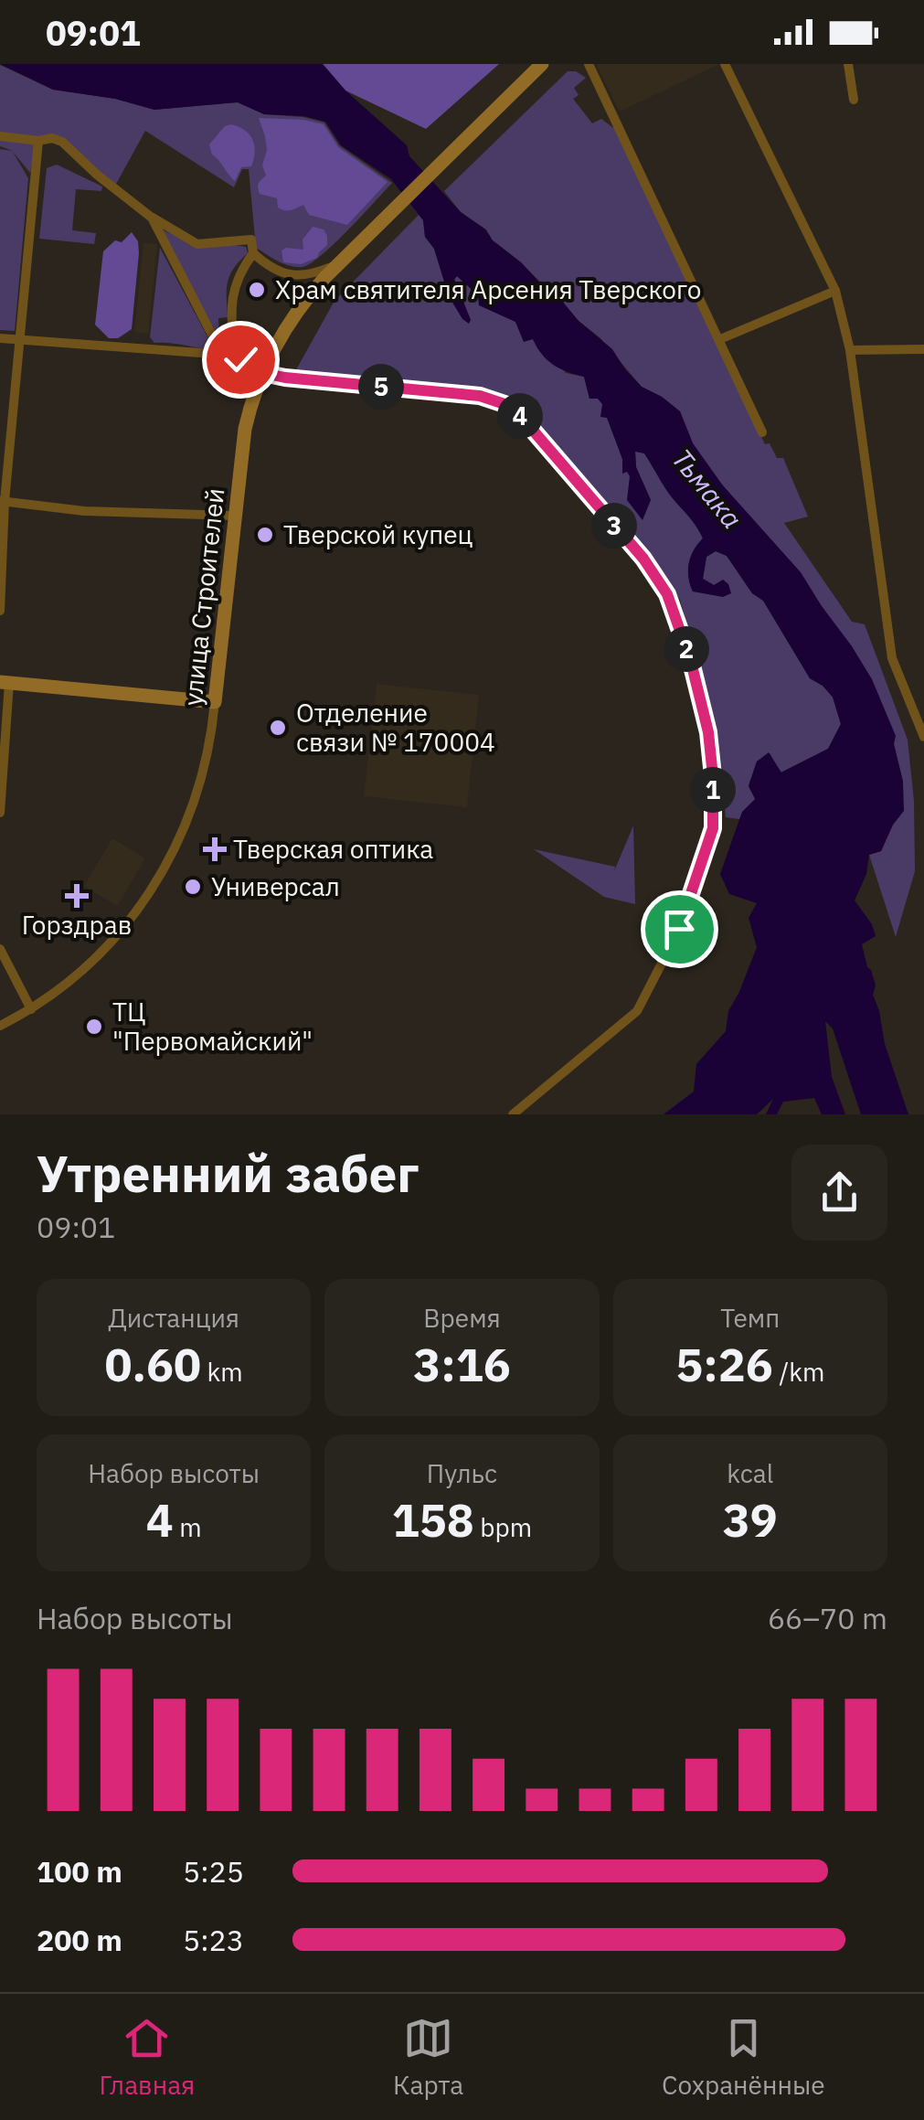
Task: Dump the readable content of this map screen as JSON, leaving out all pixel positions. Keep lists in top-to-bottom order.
{
  "streets": {
    "main road": ["улица Строителей"]
  },
  "water": ["Тьмака"],
  "places": {
    "other": [
      "Храм святителя Арсения Тверского",
      "Тверской купец",
      "Отделение связи № 170004",
      "Универсал",
      "ТЦ \"Первомайский\""
    ],
    "health": ["Тверская оптика", "Горздрав"]
  },
  "page": {
    "status": "09:01",
    "pins": [
      "5",
      "4",
      "3",
      "2",
      "1"
    ],
    "heading": ["Утренний забег", "09:01"],
    "stats": [
      ["Дистанция", "0.60 km"],
      ["Время", "3:16"],
      ["Темп", "5:26 /km"],
      ["Набор высоты", "4 m"],
      ["Пульс", "158 bpm"],
      ["kcal", "39"]
    ],
    "chart": ["Набор высоты", "66–70 m"],
    "list": [
      {
        "name": "100 m",
        "note": "5:25"
      },
      {
        "name": "200 m",
        "note": "5:23"
      }
    ],
    "tabs": ["Главная", "Карта", "Сохранённые"]
  }
}
